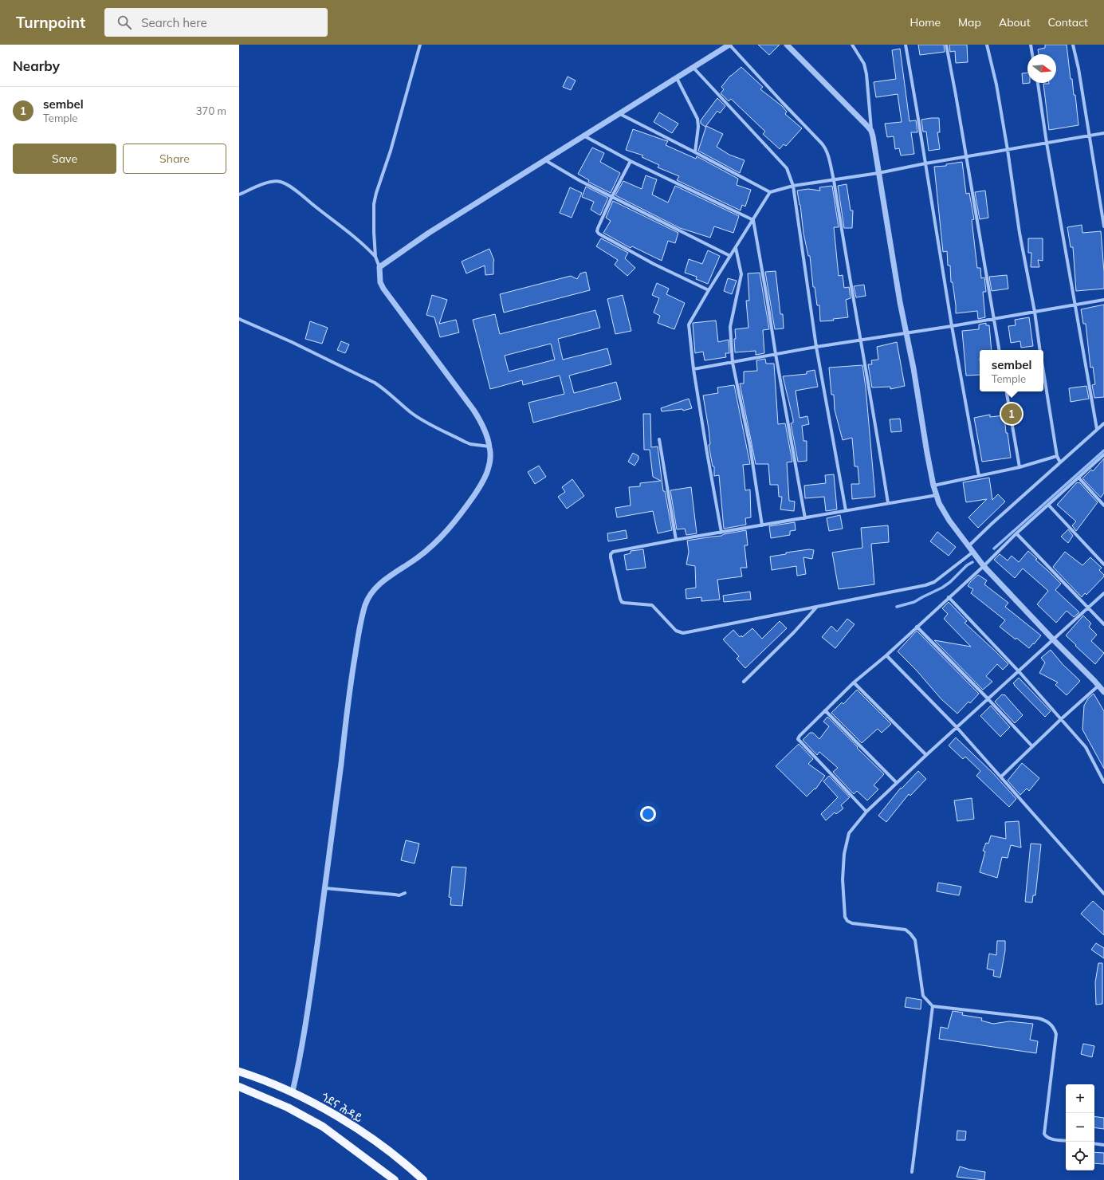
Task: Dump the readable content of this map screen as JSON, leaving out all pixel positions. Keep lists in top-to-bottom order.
{
  "streets": {
    "main road": ["ጎደና ሕዳይ"]
  },
  "north": "right",
  "page": {
    "header": "Turnpoint",
    "search": "Search here",
    "nav": [
      "Home",
      "Map",
      "About",
      "Contact"
    ],
    "heading": "Nearby",
    "list": [
      {
        "mark": "1",
        "name": "sembel",
        "note": "Temple",
        "value": "370 m"
      }
    ],
    "buttons": ["Save", "Share"],
    "popup": ["sembel", "Temple"],
    "pins": "1",
    "map_buttons": ["+", "−"]
  }
}
